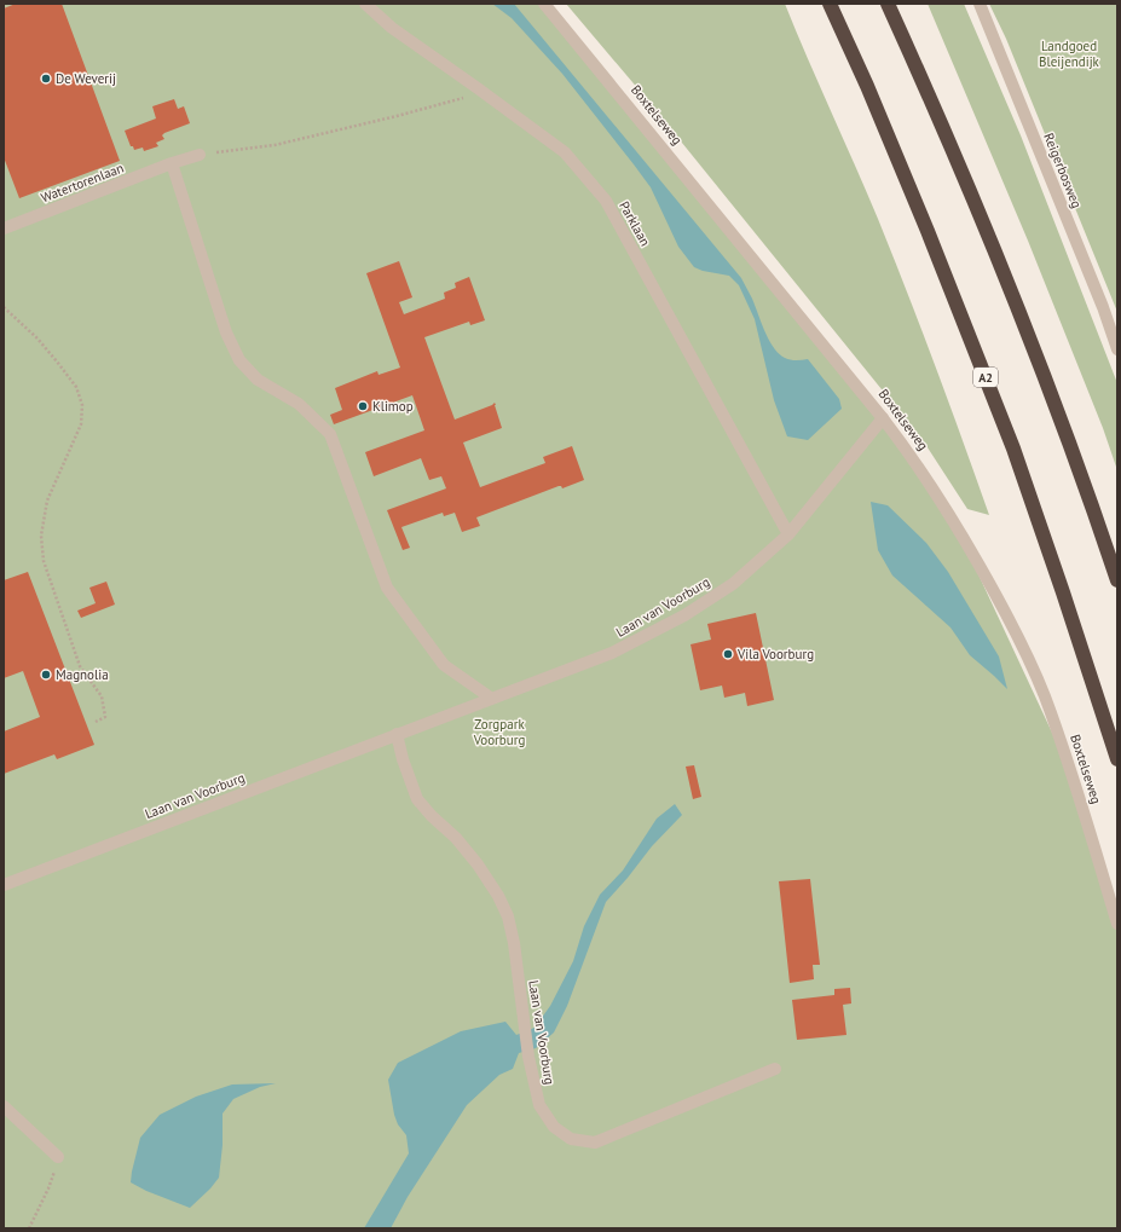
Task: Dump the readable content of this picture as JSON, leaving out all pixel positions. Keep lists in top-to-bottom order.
{
  "streets": {
    "highway": ["A2"],
    "street": [
      "Boxtelseweg",
      "Reigerbosweg",
      "Watertorenlaan",
      "Parklaan",
      "Laan van Voorburg"
    ]
  },
  "crossings": [
    ["Boxtelseweg", "Laan van Voorburg"],
    ["Parklaan", "Laan van Voorburg"]
  ],
  "parks": ["Landgoed Bleijendijk", "Zorgpark Voorburg"],
  "places": [
    "De Weverij",
    "Klimop",
    "Vila Voorburg",
    "Magnolia"
  ]
}
